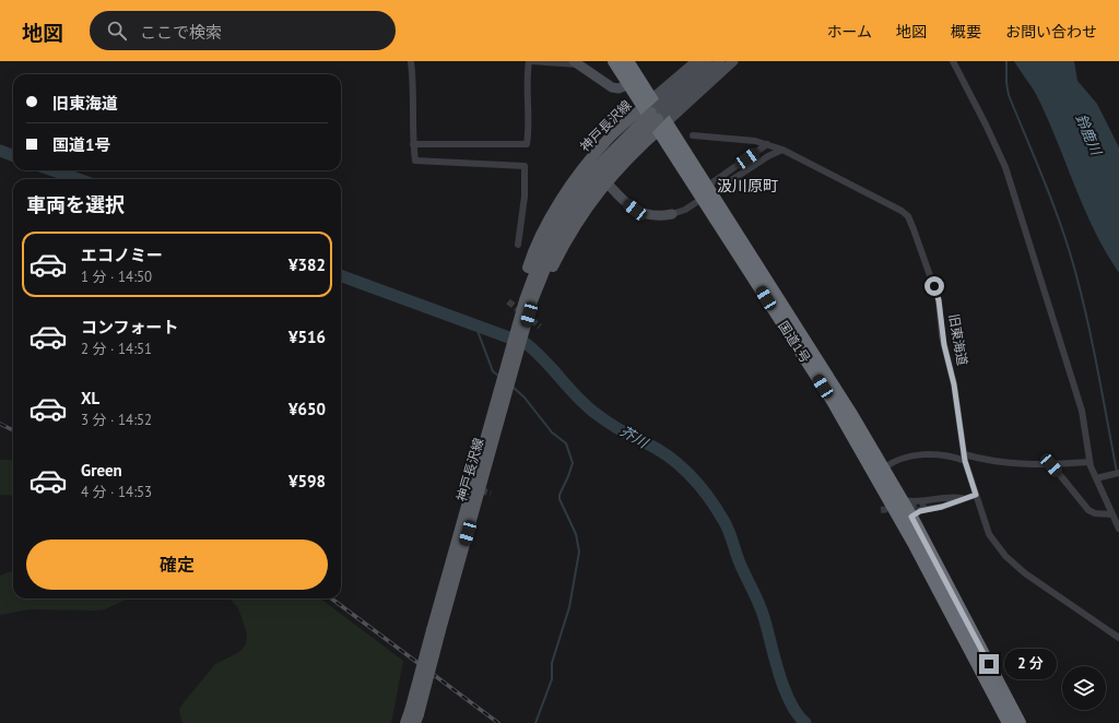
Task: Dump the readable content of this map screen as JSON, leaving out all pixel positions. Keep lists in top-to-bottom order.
{
  "streets": {
    "highway": ["国道1号"],
    "main road": ["神戸長沢線"],
    "street": ["旧東海道"]
  },
  "crossings": [
    ["神戸長沢線", "国道1号"]
  ],
  "districts": ["汲川原町"],
  "water": ["鈴鹿川", "芥川"],
  "page": {
    "header": "地図",
    "search": "ここで検索",
    "nav": [
      "ホーム",
      "地図",
      "概要",
      "お問い合わせ"
    ],
    "banner": ["旧東海道", "国道1号"],
    "heading": "車両を選択",
    "list": [
      {
        "name": "エコノミー",
        "note": "1 分 · 14:50",
        "value": "¥382"
      },
      {
        "name": "コンフォート",
        "note": "2 分 · 14:51",
        "value": "¥516"
      },
      {
        "name": "XL",
        "note": "3 分 · 14:52",
        "value": "¥650"
      },
      {
        "name": "Green",
        "note": "4 分 · 14:53",
        "value": "¥598"
      }
    ],
    "buttons": "確定",
    "bubble": "2 分"
  }
}
